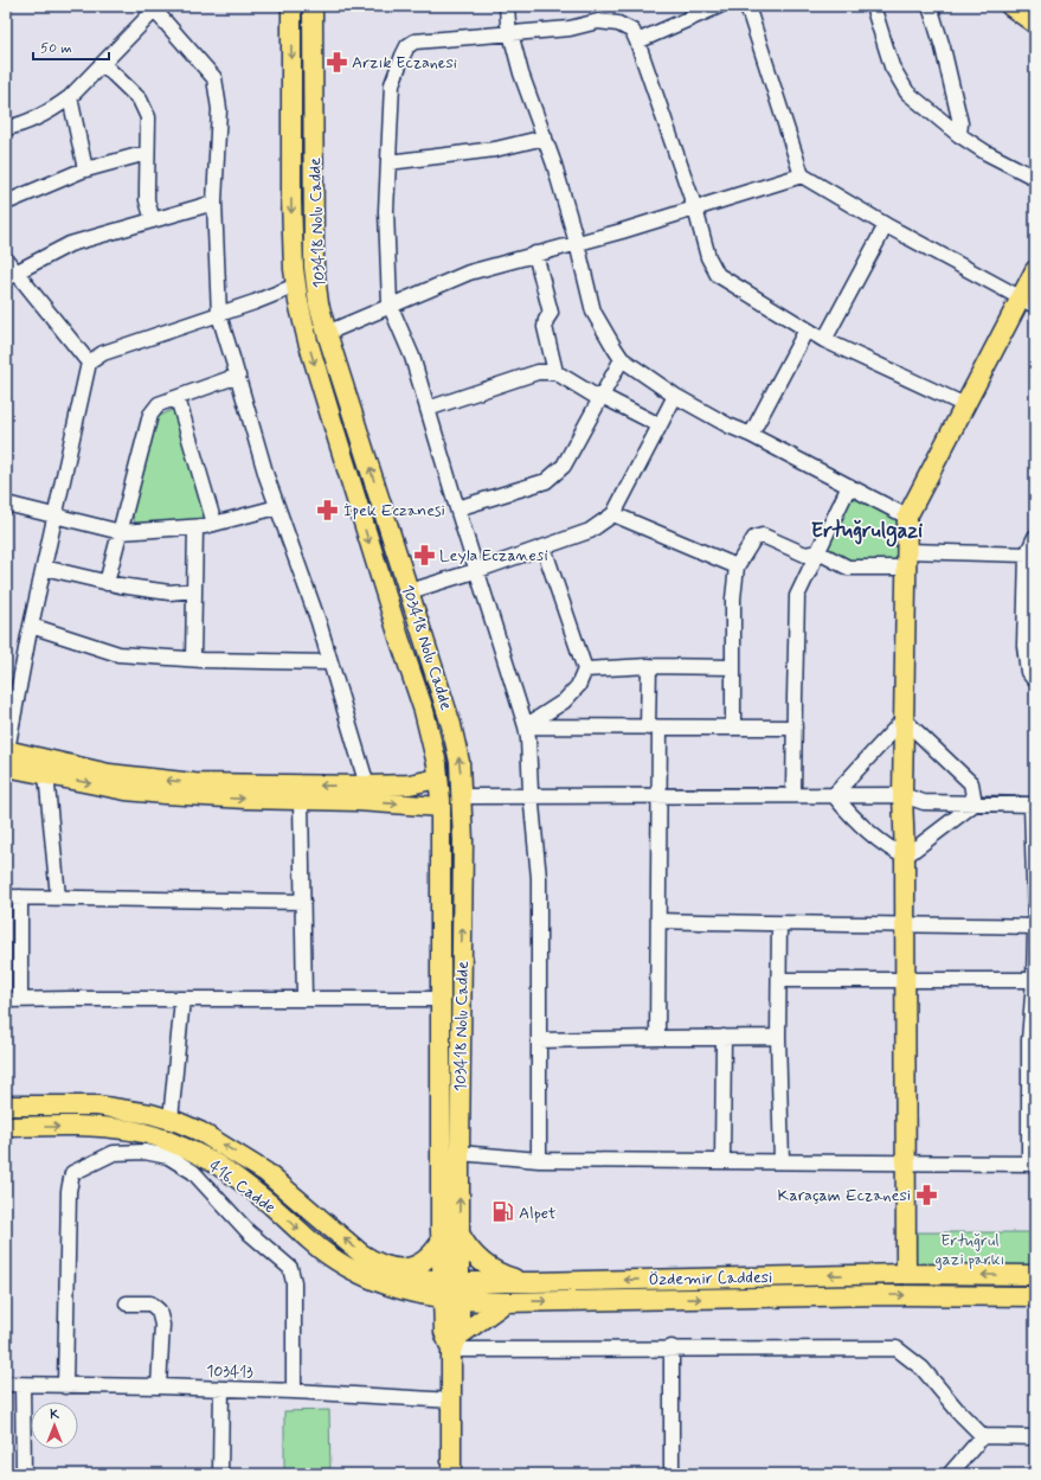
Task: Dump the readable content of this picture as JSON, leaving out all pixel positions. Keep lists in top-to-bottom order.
{
  "streets": {
    "main road": ["103418 Nolu Cadde", "416. Cadde", "Özdemir Caddesi"],
    "street": ["103413"]
  },
  "crossings": [
    ["103418 Nolu Cadde", "416. Cadde"],
    ["103418 Nolu Cadde", "Özdemir Caddesi"],
    ["416. Cadde", "Özdemir Caddesi"]
  ],
  "one_way": ["416. Cadde"],
  "districts": ["Ertuğrulgazi"],
  "parks": ["Ertuğrul gazi parkı"],
  "places": {
    "pharmacy": [
      "Arzık Eczanesi",
      "İpek Eczanesi",
      "Leyla Eczanesi",
      "Karaçam Eczanesi"
    ],
    "fuel station": ["Alpet"]
  },
  "scale_bar": "50 m",
  "north": "top"
}
